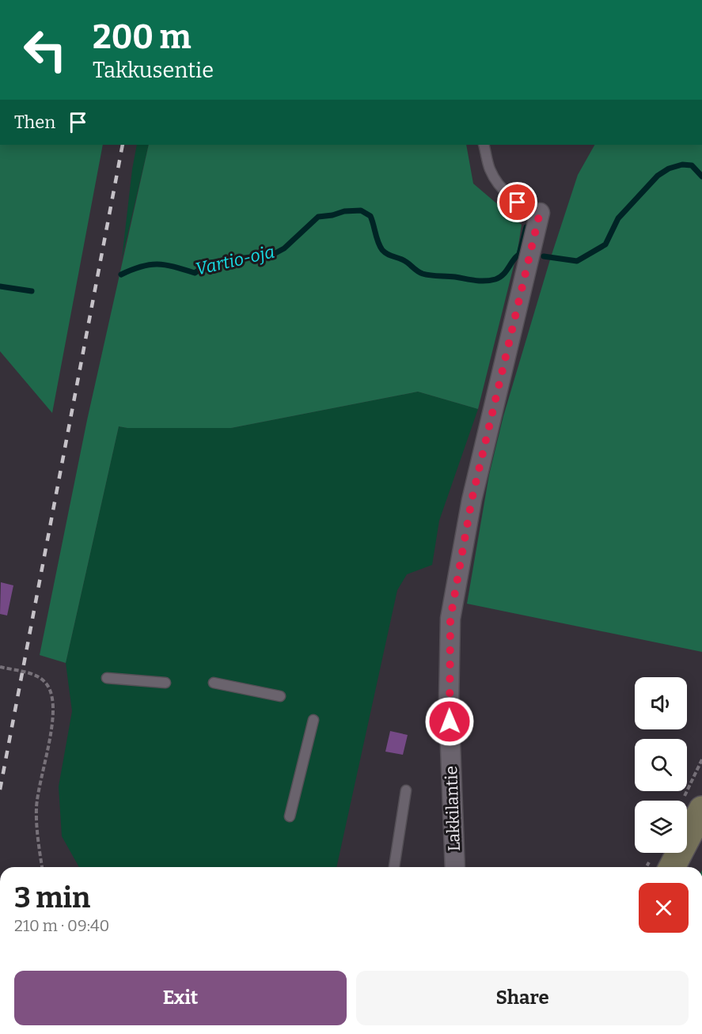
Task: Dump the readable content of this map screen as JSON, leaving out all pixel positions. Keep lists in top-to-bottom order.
{
  "streets": {
    "street": ["Lakkilantie"]
  },
  "water": ["Vartio-oja"],
  "page": {
    "turn": ["200 m", "Takkusentie"],
    "then": "Then",
    "heading": ["3 min", "210 m · 09:40"],
    "buttons": ["Exit", "Share"]
  }
}
